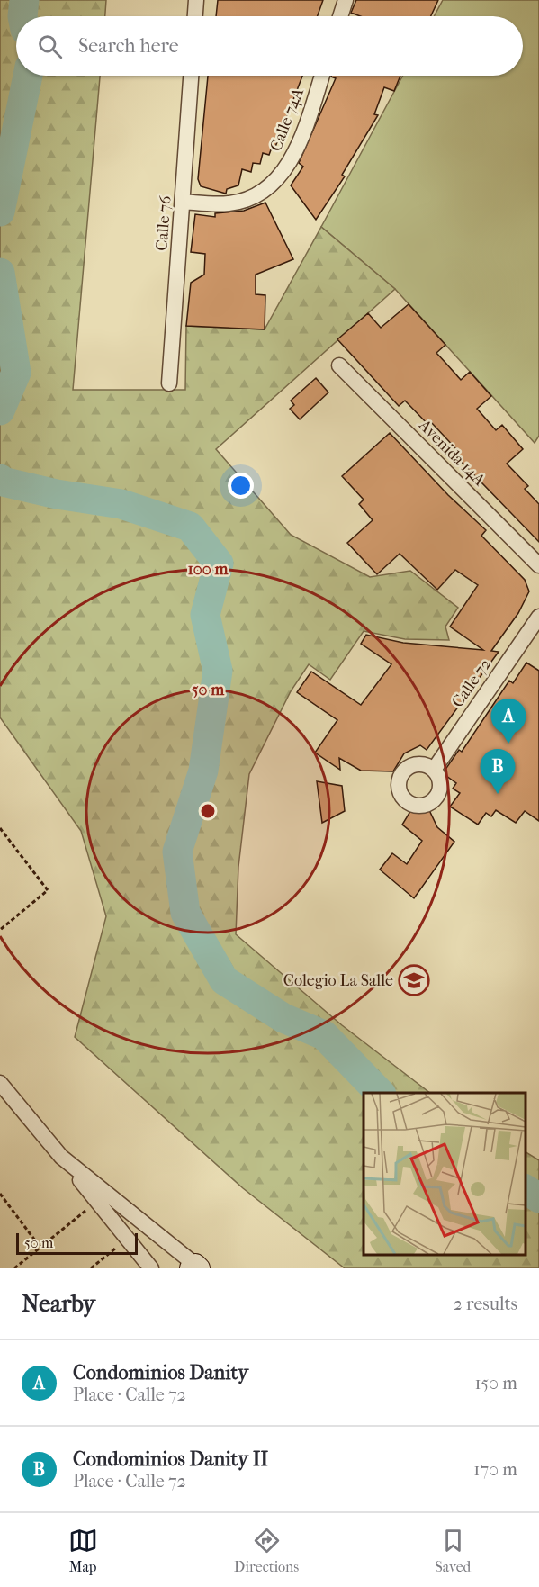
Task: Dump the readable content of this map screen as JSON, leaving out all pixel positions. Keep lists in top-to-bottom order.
{
  "streets": {
    "street": [
      "Calle 74A",
      "Calle 76",
      "Avenida 14A",
      "Calle 72"
    ]
  },
  "crossings": [
    ["Calle 74A", "Calle 76"]
  ],
  "places": {
    "school or university": ["Colegio La Salle"]
  },
  "scale_bar": "50 m",
  "page": {
    "search": "Search here",
    "pins": ["A", "B"],
    "scale": "50 m",
    "heading": ["Nearby", "2 results"],
    "list": [
      {
        "mark": "A",
        "name": "Condominios Danity",
        "note": "Place · Calle 72",
        "value": "150 m"
      },
      {
        "mark": "B",
        "name": "Condominios Danity II",
        "note": "Place · Calle 72",
        "value": "170 m"
      }
    ],
    "nav": ["Map", "Directions", "Saved"]
  },
  "rings": ["100 m", "50 m"]
}
